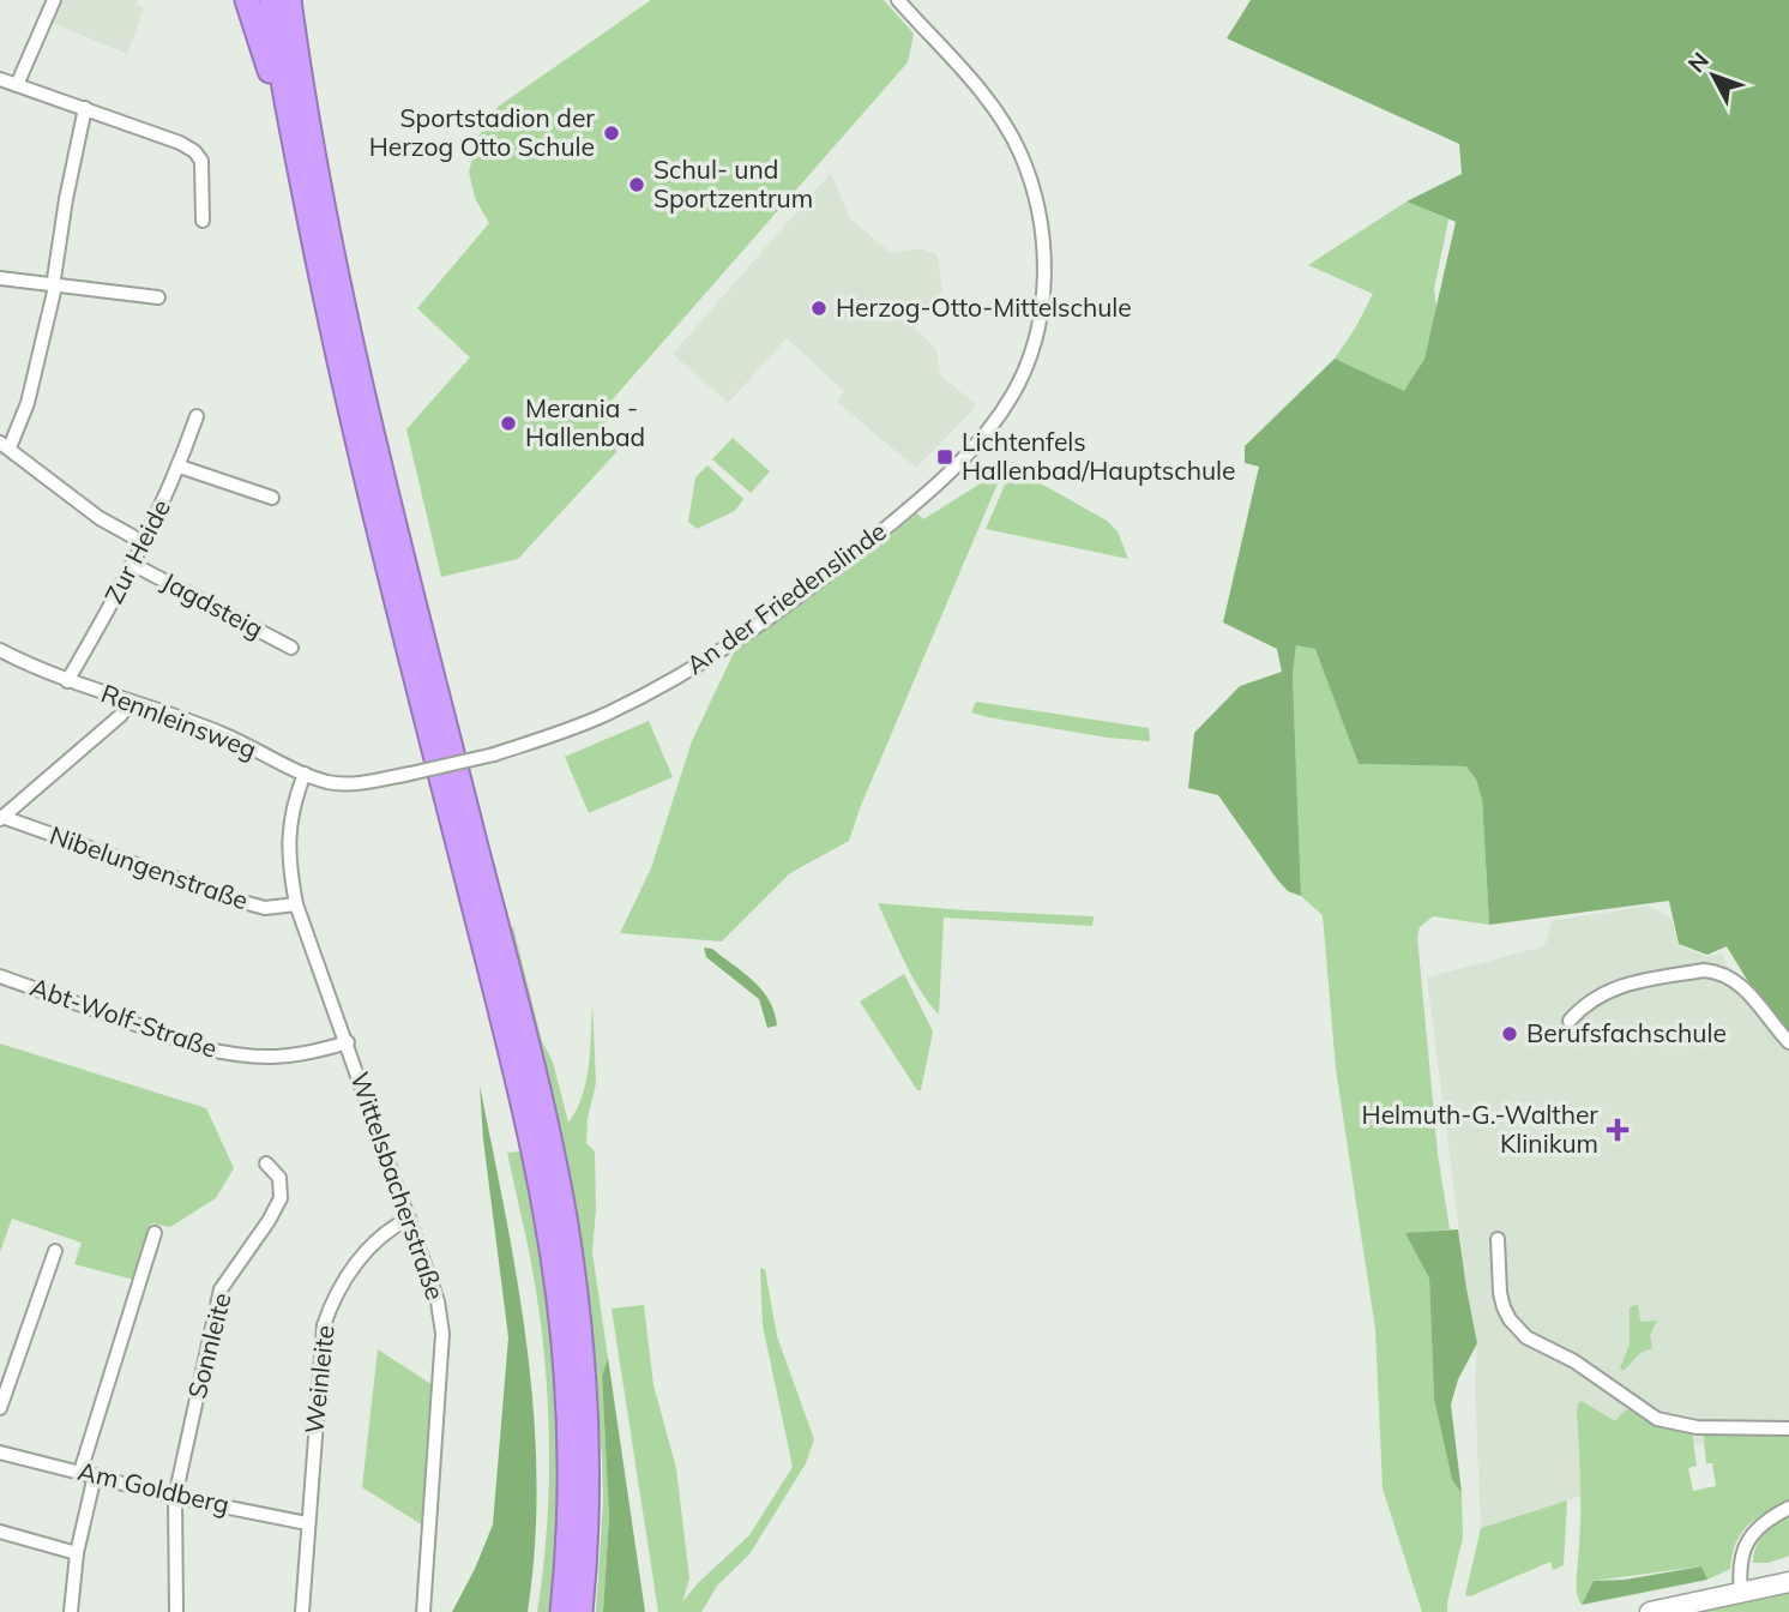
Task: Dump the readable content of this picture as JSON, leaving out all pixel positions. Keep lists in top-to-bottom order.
{
  "streets": {
    "street": [
      "Zur Heide",
      "An der Friedenslinde",
      "Jagdsteig",
      "Rennleinsweg",
      "Nibelungenstraße",
      "Abt-Wolf-Straße",
      "Wittelsbacherstraße",
      "Sonnleite",
      "Weinleite",
      "Am Goldberg"
    ]
  },
  "crossings": [
    ["Zur Heide", "Jagdsteig"],
    ["Zur Heide", "Rennleinsweg"],
    ["An der Friedenslinde", "Rennleinsweg"],
    ["Rennleinsweg", "Wittelsbacherstraße"],
    ["Nibelungenstraße", "Wittelsbacherstraße"],
    ["Abt-Wolf-Straße", "Wittelsbacherstraße"],
    ["Wittelsbacherstraße", "Weinleite"],
    ["Sonnleite", "Am Goldberg"],
    ["Weinleite", "Am Goldberg"]
  ],
  "places": {
    "other": [
      "Sportstadion der Herzog Otto Schule",
      "Schul- und Sportzentrum",
      "Herzog-Otto-Mittelschule",
      "Merania - Hallenbad",
      "Berufsfachschule"
    ],
    "transit": ["Lichtenfels Hallenbad/Hauptschule"],
    "health": ["Helmuth-G.-Walther Klinikum"]
  },
  "north": "top left"
}
